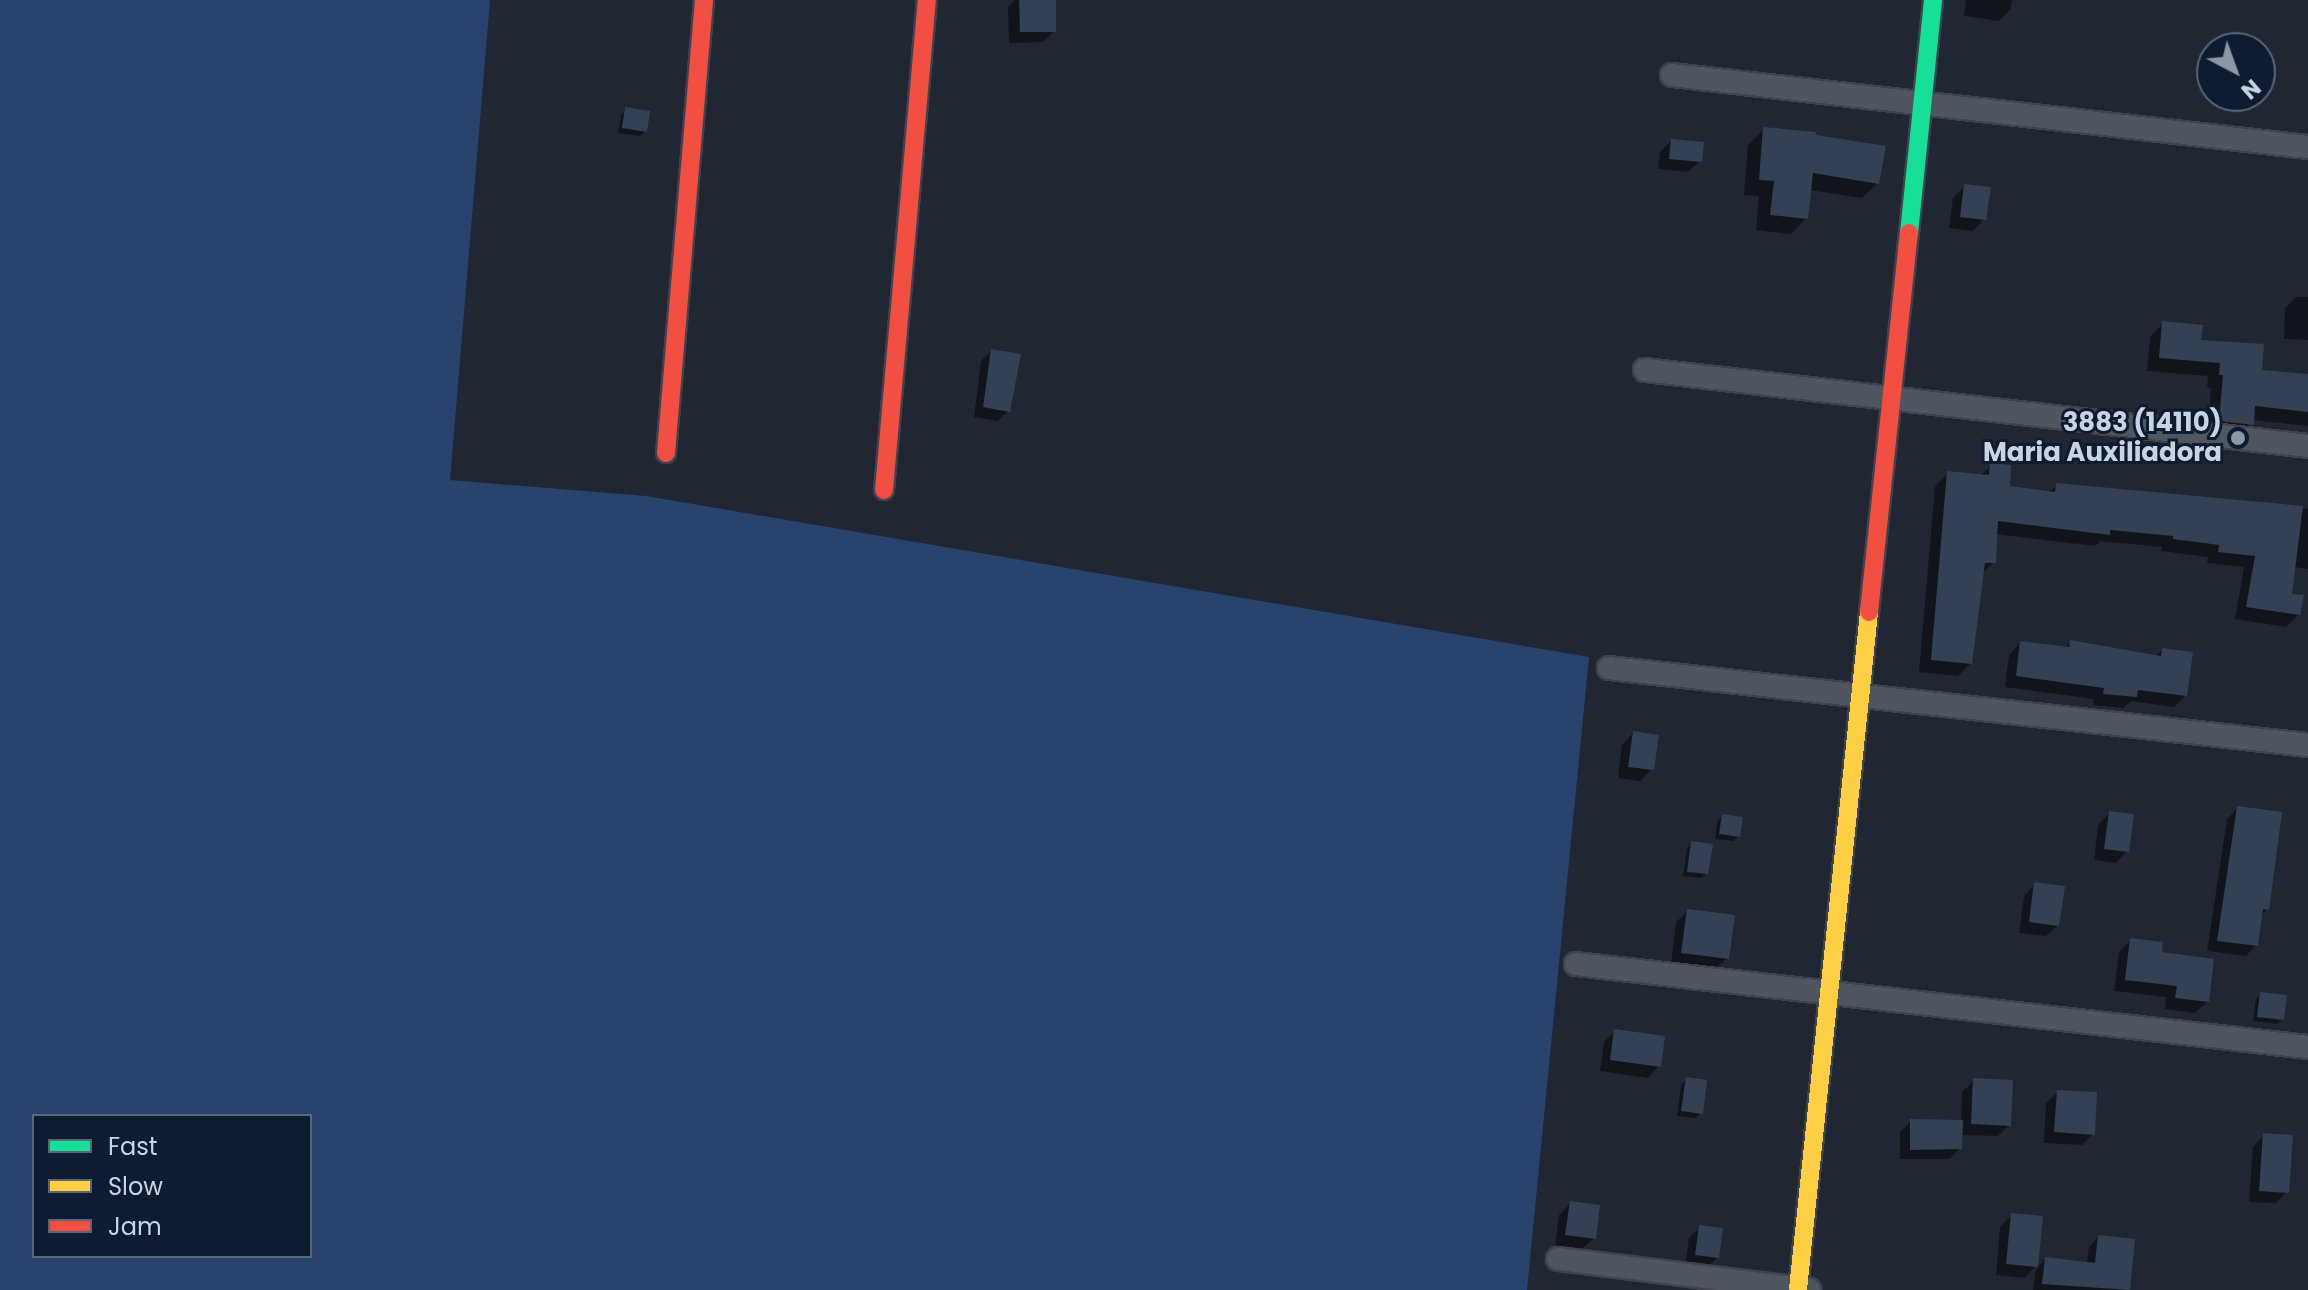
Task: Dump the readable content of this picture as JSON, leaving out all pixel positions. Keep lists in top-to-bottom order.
{
  "places": ["3883 (14110) Maria Auxiliadora"],
  "legend": ["Fast", "Slow", "Jam"],
  "north": "bottom right"
}
